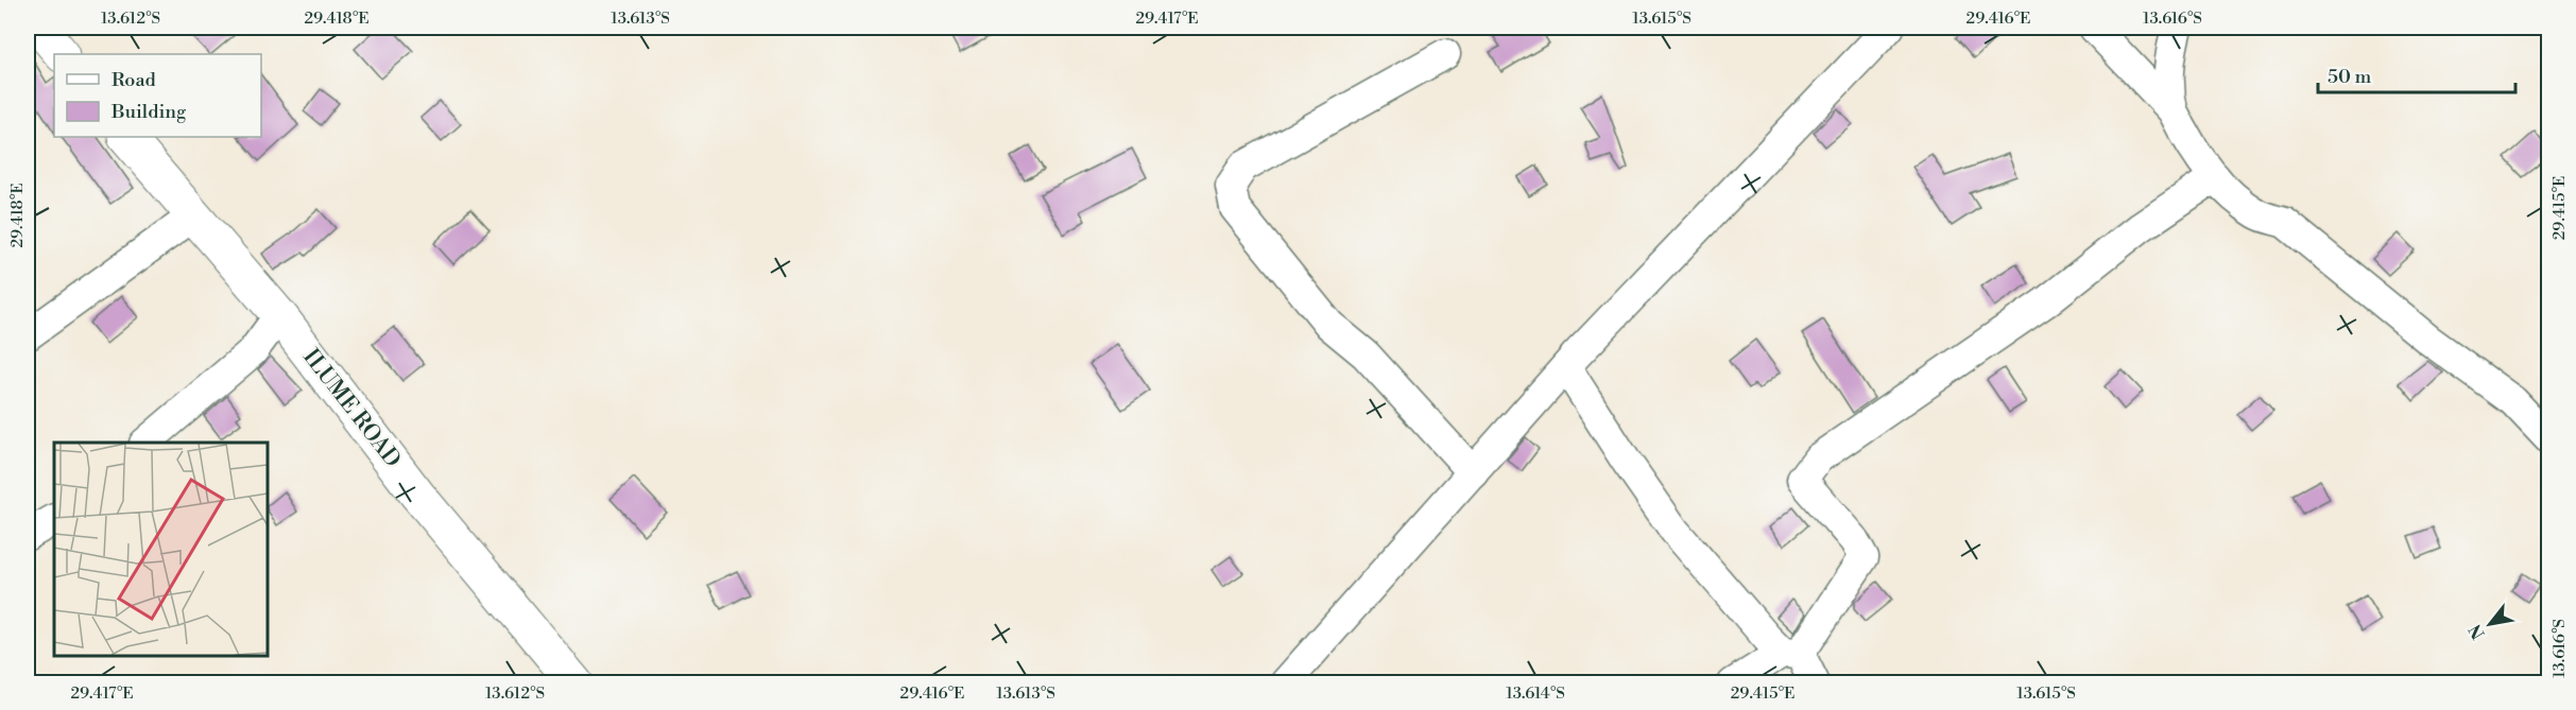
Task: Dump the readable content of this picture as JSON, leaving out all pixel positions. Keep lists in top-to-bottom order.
{
  "streets": {
    "street": ["ILUME ROAD"]
  },
  "legend": ["Road", "Building"],
  "scale_bar": "50 m",
  "north": "bottom left",
  "coordinates": [
    "13.612°S",
    "29.418°E",
    "13.613°S",
    "29.417°E",
    "13.615°S",
    "29.416°E",
    "13.616°S",
    "29.415°E",
    "13.614°S"
  ]
}
